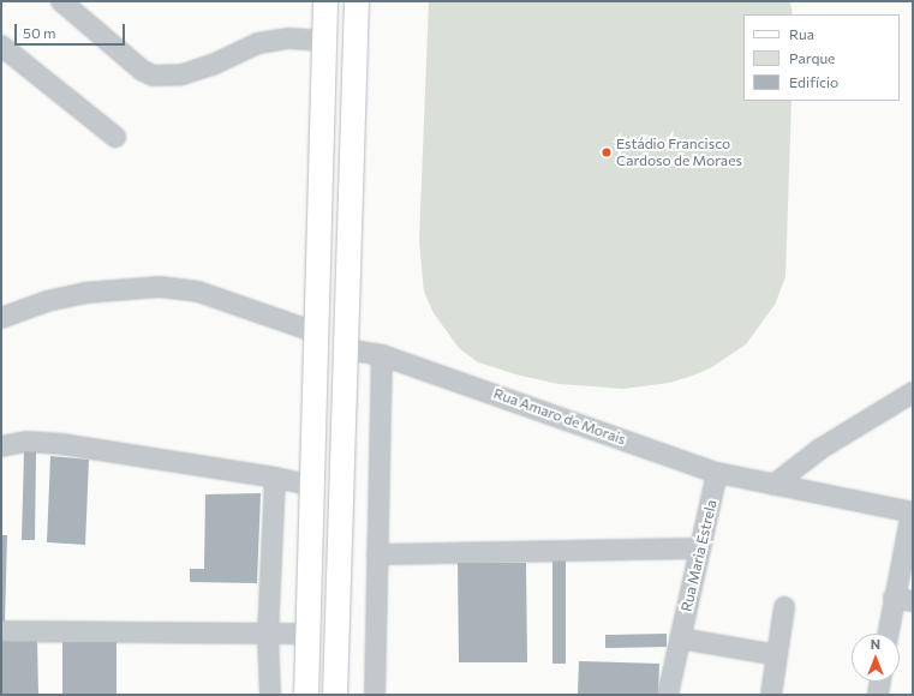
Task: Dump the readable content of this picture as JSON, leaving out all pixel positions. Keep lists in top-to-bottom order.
{
  "streets": {
    "street": ["Rua Amaro de Morais", "Rua Maria Estrela"]
  },
  "crossings": [
    ["Rua Amaro de Morais", "Rua Maria Estrela"]
  ],
  "places": ["Estádio Francisco Cardoso de Moraes"],
  "legend": ["Rua", "Parque", "Edifício"],
  "scale_bar": "50 m",
  "north": "top"
}
